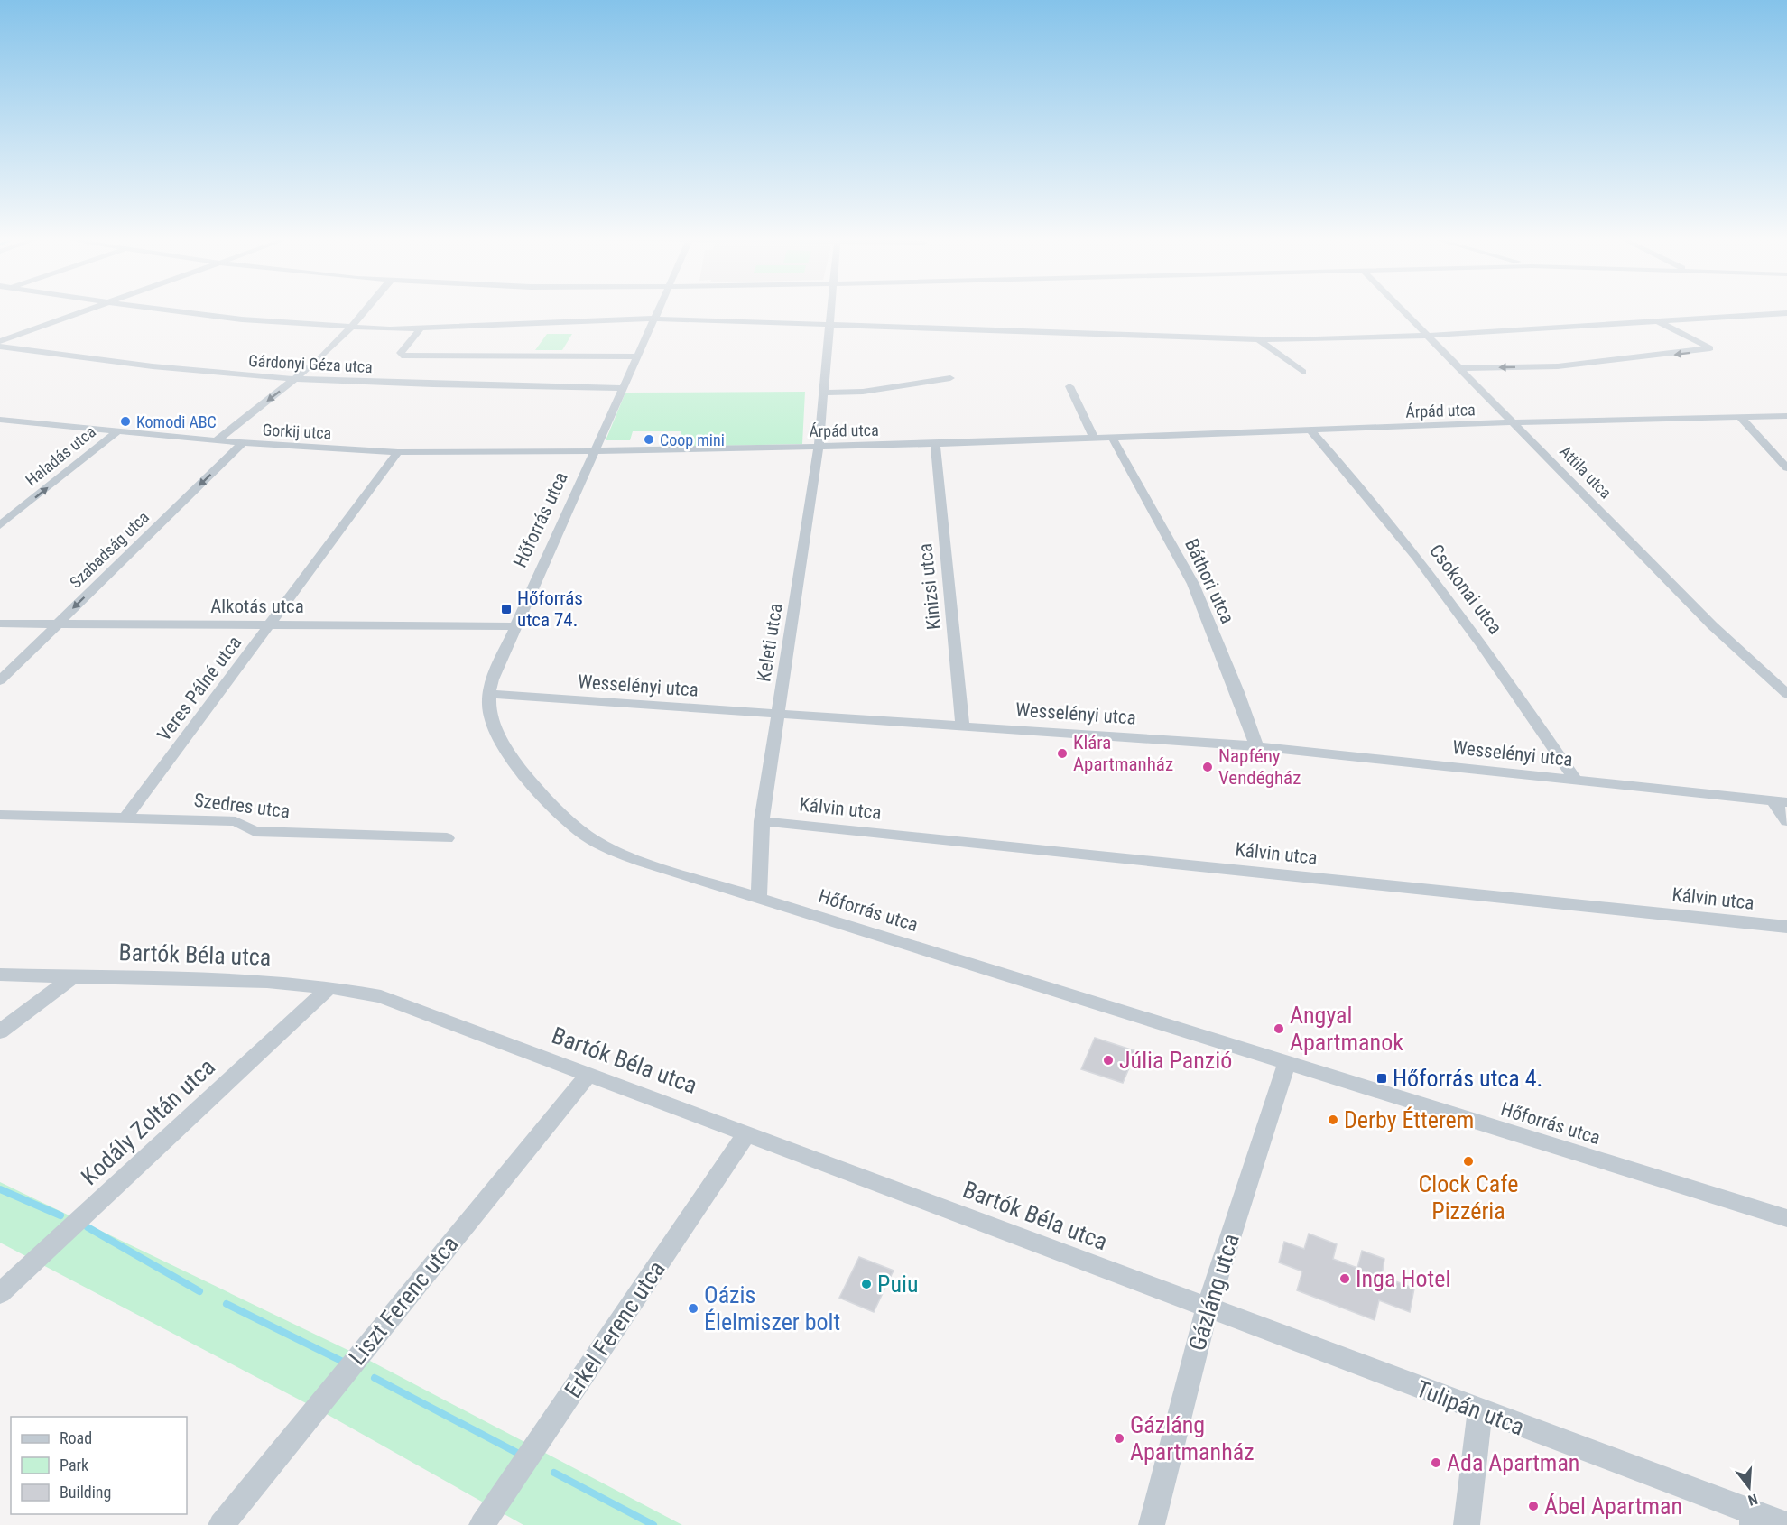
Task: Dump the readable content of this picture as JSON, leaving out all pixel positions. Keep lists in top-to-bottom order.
{
  "streets": {
    "street": [
      "Gárdonyi Géza utca",
      "Árpád utca",
      "Gorkij utca",
      "Haladás utca",
      "Attila utca",
      "Hőforrás utca",
      "Szabadság utca",
      "Báthori utca",
      "Kinizsi utca",
      "Csokonai utca",
      "Alkotás utca",
      "Keleti utca",
      "Wesselényi utca",
      "Veres Pálné utca",
      "Szedres utca",
      "Kálvin utca",
      "Bartók Béla utca",
      "Kodály Zoltán utca",
      "Gázláng utca",
      "Liszt Ferenc utca",
      "Erkel Ferenc utca",
      "Tulipán utca"
    ]
  },
  "crossings": [
    ["Gárdonyi Géza utca", "Hőforrás utca"],
    ["Árpád utca", "Gorkij utca"],
    ["Árpád utca", "Attila utca"],
    ["Árpád utca", "Hőforrás utca"],
    ["Árpád utca", "Báthori utca"],
    ["Árpád utca", "Kinizsi utca"],
    ["Árpád utca", "Csokonai utca"],
    ["Árpád utca", "Keleti utca"],
    ["Gorkij utca", "Haladás utca"],
    ["Gorkij utca", "Hőforrás utca"],
    ["Gorkij utca", "Szabadság utca"],
    ["Gorkij utca", "Veres Pálné utca"],
    ["Hőforrás utca", "Alkotás utca"],
    ["Hőforrás utca", "Keleti utca"],
    ["Hőforrás utca", "Wesselényi utca"],
    ["Hőforrás utca", "Gázláng utca"],
    ["Szabadság utca", "Alkotás utca"],
    ["Báthori utca", "Wesselényi utca"],
    ["Kinizsi utca", "Wesselényi utca"],
    ["Csokonai utca", "Wesselényi utca"],
    ["Alkotás utca", "Veres Pálné utca"],
    ["Keleti utca", "Wesselényi utca"],
    ["Keleti utca", "Kálvin utca"],
    ["Veres Pálné utca", "Szedres utca"],
    ["Bartók Béla utca", "Kodály Zoltán utca"],
    ["Bartók Béla utca", "Gázláng utca"],
    ["Bartók Béla utca", "Liszt Ferenc utca"],
    ["Bartók Béla utca", "Erkel Ferenc utca"],
    ["Bartók Béla utca", "Tulipán utca"],
    ["Gázláng utca", "Tulipán utca"]
  ],
  "one_way": ["Haladás utca", "Szabadság utca"],
  "places": {
    "other": [
      "Komodi ABC",
      "Coop mini",
      "Klára Apartmanház",
      "Napfény Vendégház",
      "Angyal Apartmanok",
      "Júlia Panzió",
      "Derby Étterem",
      "Clock Cafe Pizzéria",
      "Inga Hotel",
      "Puiu",
      "Oázis Élelmiszer bolt",
      "Gázláng Apartmanház",
      "Ada Apartman",
      "Ábel Apartman"
    ],
    "transit": ["Hőforrás utca 74.", "Hőforrás utca 4."]
  },
  "legend": ["Road", "Park", "Building"],
  "north": "bottom"
}
